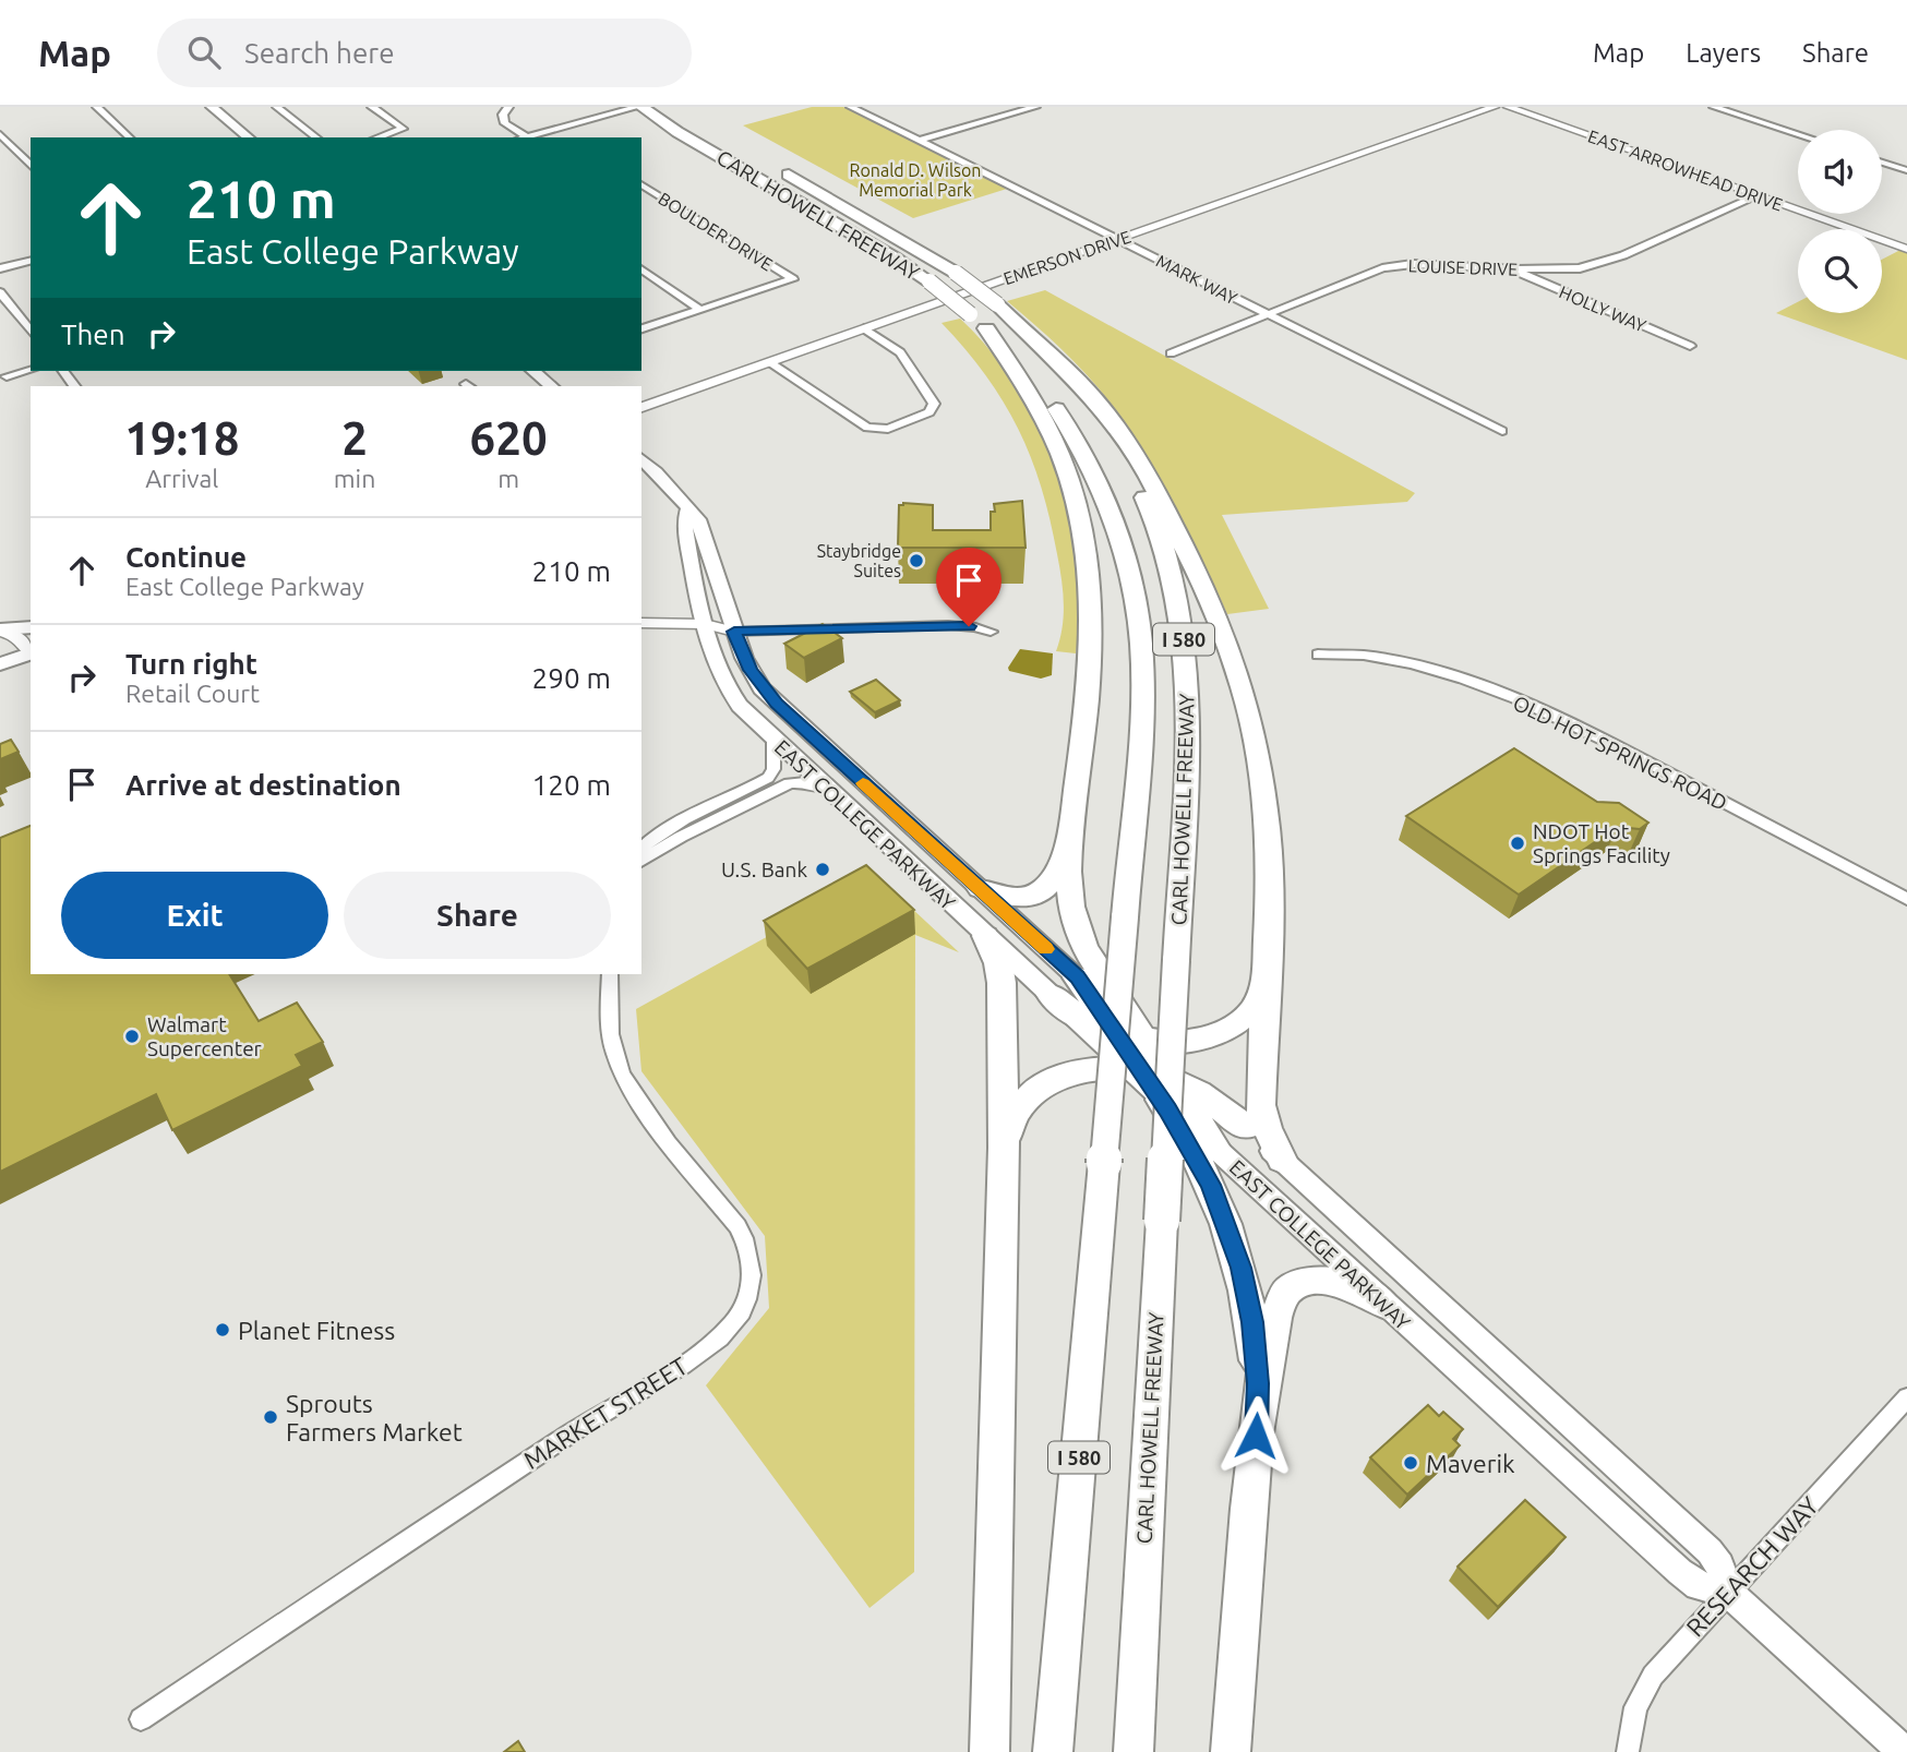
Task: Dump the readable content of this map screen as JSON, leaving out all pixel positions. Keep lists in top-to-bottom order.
{
  "streets": {
    "highway": ["CARL HOWELL FREEWAY", "I 580"],
    "main road": ["EAST COLLEGE PARKWAY"],
    "street": [
      "EAST ARROWHEAD DRIVE",
      "BOULDER DRIVE",
      "EMERSON DRIVE",
      "LOUISE DRIVE",
      "MARK WAY",
      "HOLLY WAY",
      "OLD HOT SPRINGS ROAD",
      "MARKET STREET",
      "RESEARCH WAY"
    ]
  },
  "crossings": [
    ["EAST ARROWHEAD DRIVE", "LOUISE DRIVE"],
    ["EMERSON DRIVE", "MARK WAY"],
    ["LOUISE DRIVE", "MARK WAY"],
    ["LOUISE DRIVE", "HOLLY WAY"],
    ["EAST COLLEGE PARKWAY", "RESEARCH WAY"]
  ],
  "parks": ["Ronald D. Wilson Memorial Park"],
  "places": [
    "Staybridge Suites",
    "NDOT Hot Springs Facility",
    "U.S. Bank",
    "Walmart Supercenter",
    "Planet Fitness",
    "Sprouts Farmers Market",
    "Maverik"
  ],
  "page": {
    "header": "Map",
    "search": "Search here",
    "nav": ["Map", "Layers", "Share"],
    "turn": ["210 m", "East College Parkway"],
    "then": "Then",
    "eta": [
      "19:18",
      "Arrival",
      "2",
      "min",
      "620",
      "m"
    ],
    "list": [
      {
        "name": "Continue",
        "note": "East College Parkway",
        "value": "210 m"
      },
      {
        "name": "Turn right",
        "note": "Retail Court",
        "value": "290 m"
      },
      {
        "name": "Arrive at destination",
        "value": "120 m"
      }
    ],
    "buttons": ["Exit", "Share"]
  }
}
